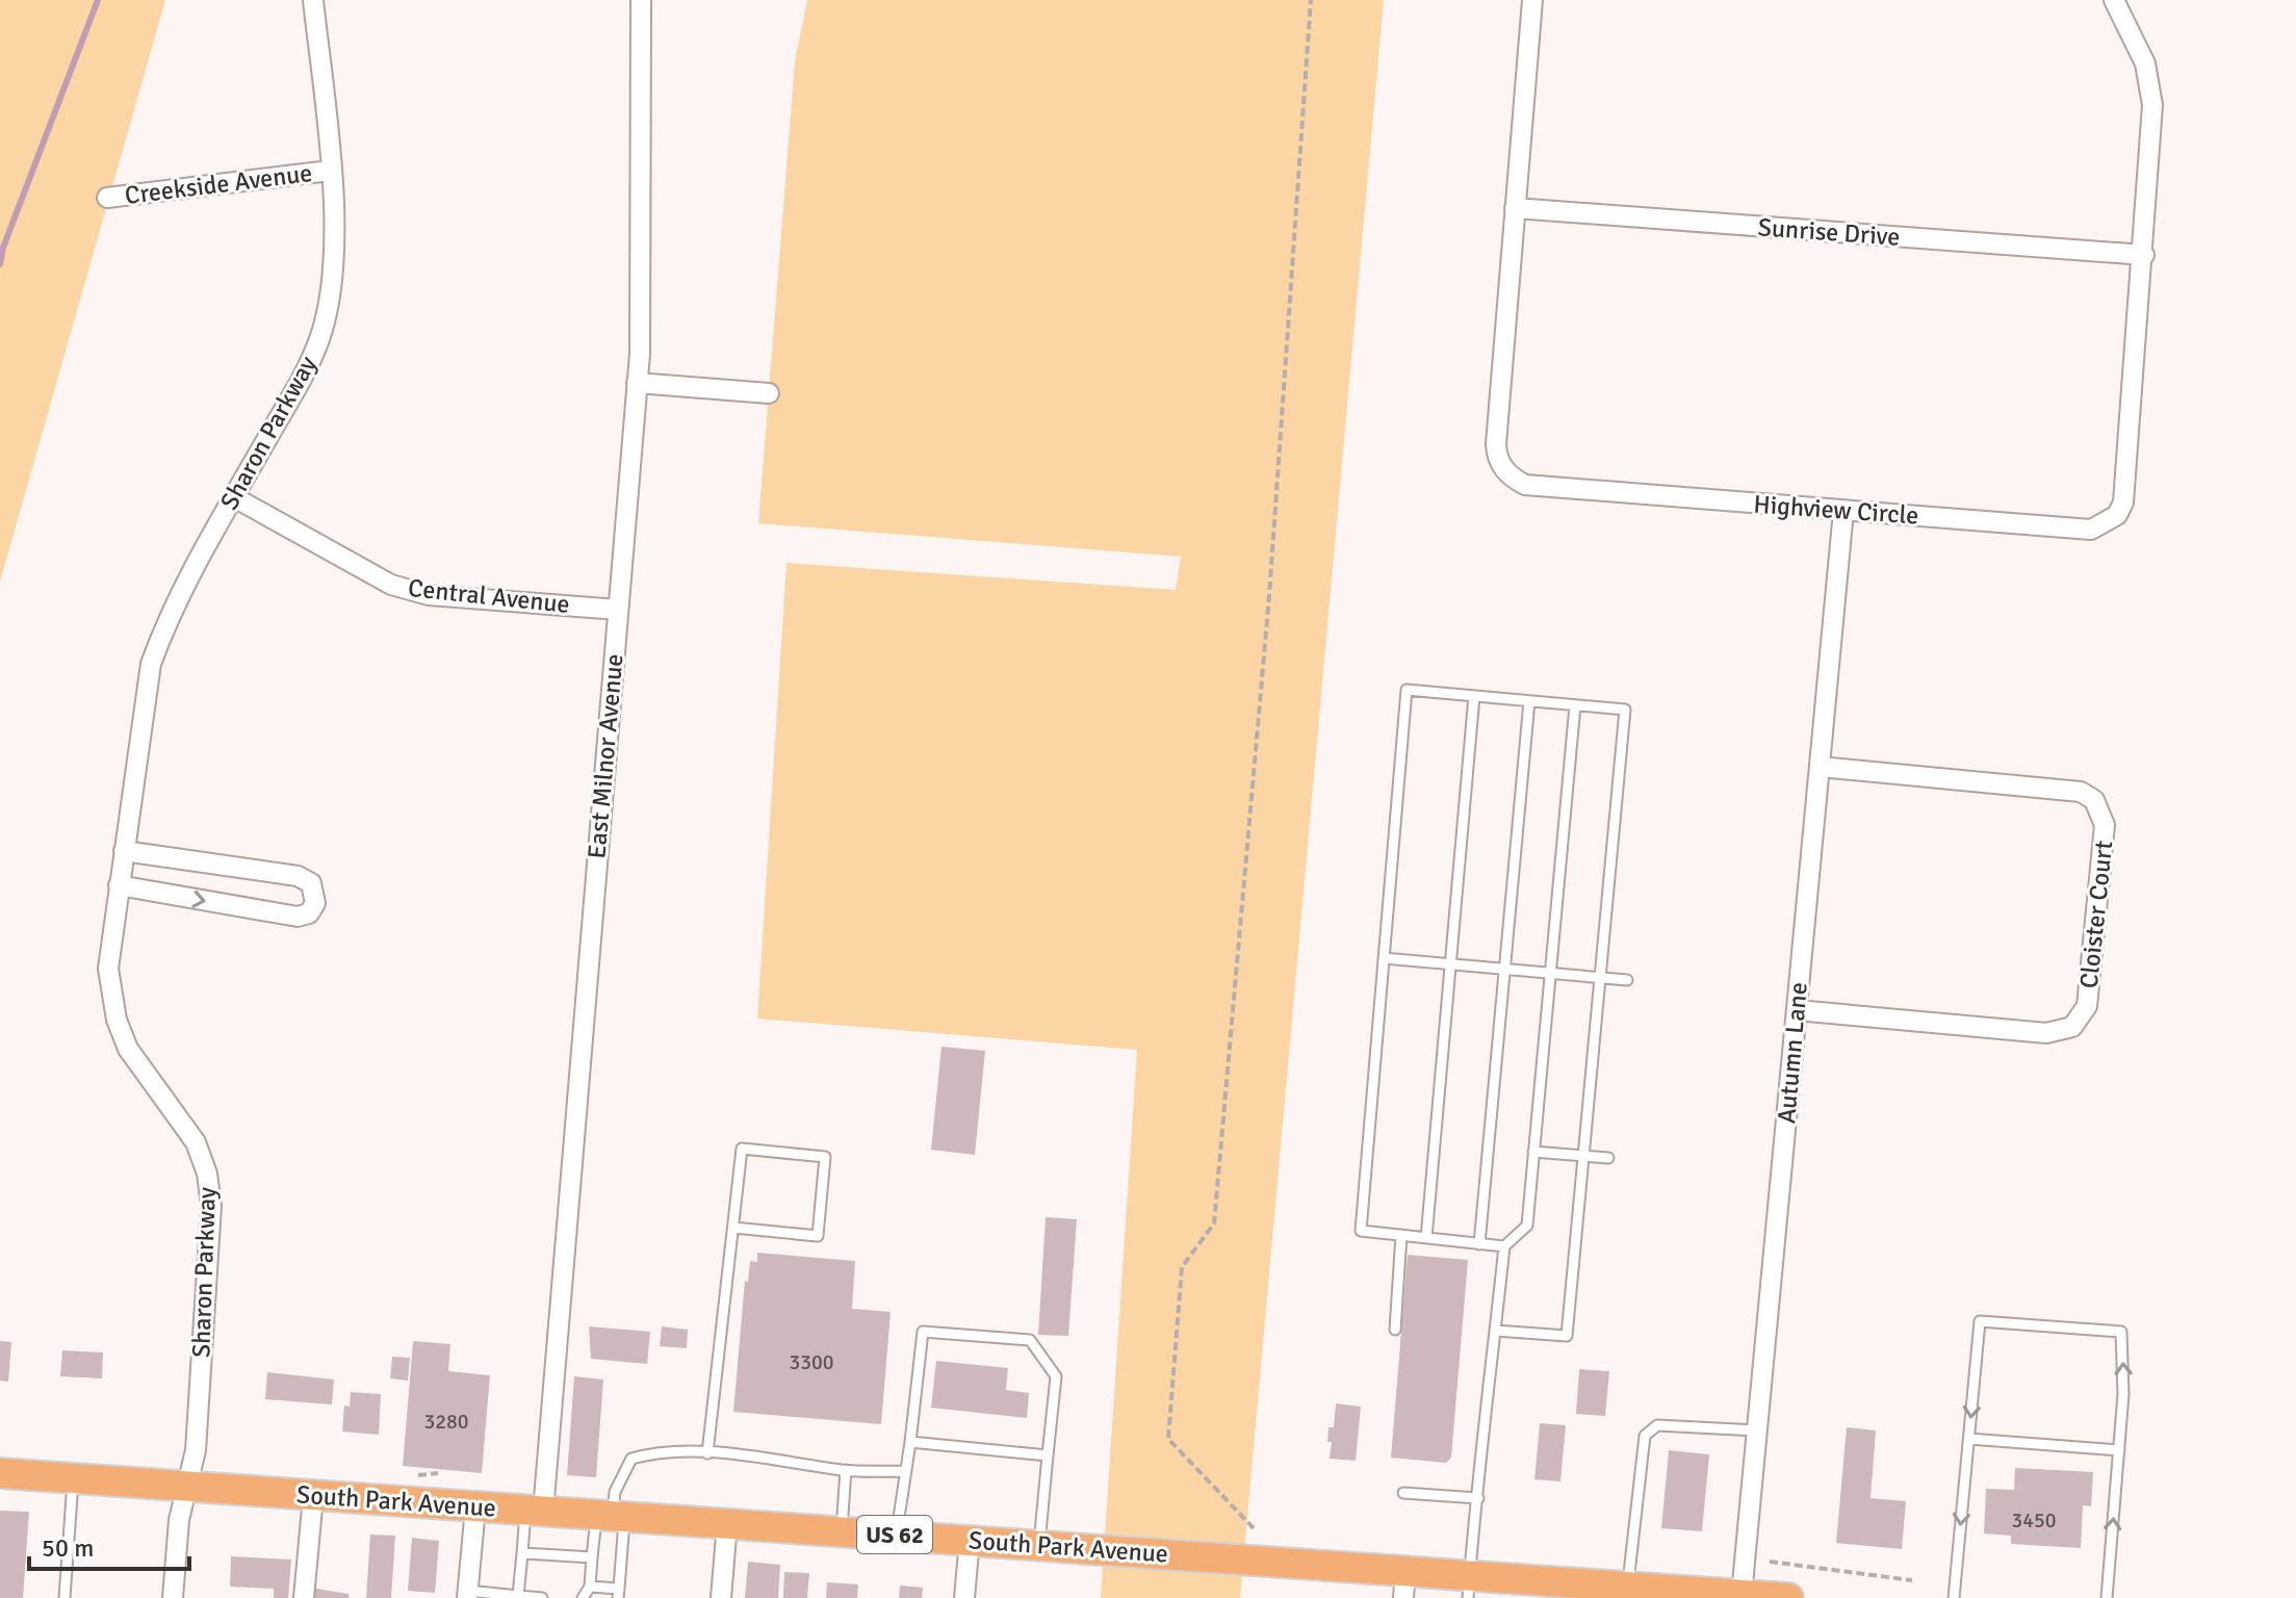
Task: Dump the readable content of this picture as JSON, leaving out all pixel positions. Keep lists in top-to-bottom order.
{
  "streets": {
    "main road": ["South Park Avenue", "US 62"],
    "street": [
      "Creekside Avenue",
      "Sunrise Drive",
      "Sharon Parkway",
      "Highview Circle",
      "Central Avenue",
      "East Milnor Avenue",
      "Cloister Court",
      "Autumn Lane"
    ]
  },
  "crossings": [
    ["Creekside Avenue", "Sharon Parkway"],
    ["Sunrise Drive", "Highview Circle"],
    ["Sharon Parkway", "Central Avenue"],
    ["Sharon Parkway", "South Park Avenue"],
    ["Highview Circle", "Autumn Lane"],
    ["Central Avenue", "East Milnor Avenue"],
    ["East Milnor Avenue", "South Park Avenue"],
    ["Cloister Court", "Autumn Lane"],
    ["Autumn Lane", "South Park Avenue"]
  ],
  "house_numbers": ["3300", "3280", "3450"],
  "scale_bar": "50 m"
}
